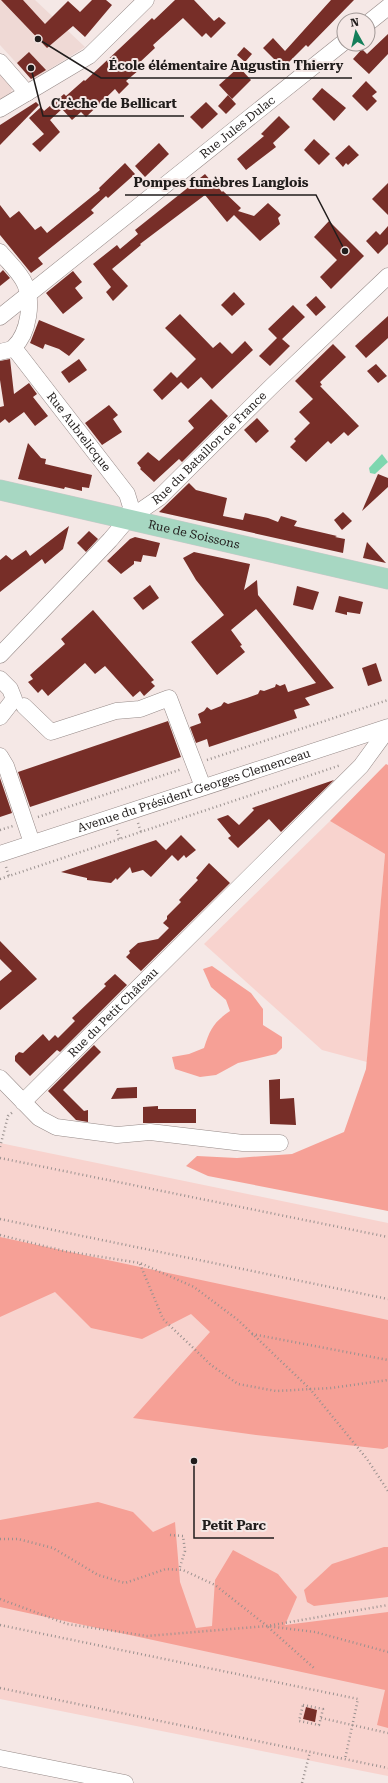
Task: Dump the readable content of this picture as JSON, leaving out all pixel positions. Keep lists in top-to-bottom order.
{
  "streets": {
    "main road": ["Rue de Soissons"],
    "street": [
      "Rue Jules Dulac",
      "Rue Aubrelicque",
      "Rue du Bataillon de France",
      "Avenue du Président Georges Clemenceau",
      "Rue du Petit Château"
    ]
  },
  "crossings": [
    ["Rue Aubrelicque", "Rue du Bataillon de France"],
    ["Rue Aubrelicque", "Rue de Soissons"],
    ["Rue du Bataillon de France", "Rue de Soissons"],
    ["Avenue du Président Georges Clemenceau", "Rue du Petit Château"]
  ],
  "places": [
    "École élémentaire Augustin Thierry",
    "Crèche de Bellicart",
    "Pompes funèbres Langlois",
    "Petit Parc"
  ],
  "north": "top"
}
